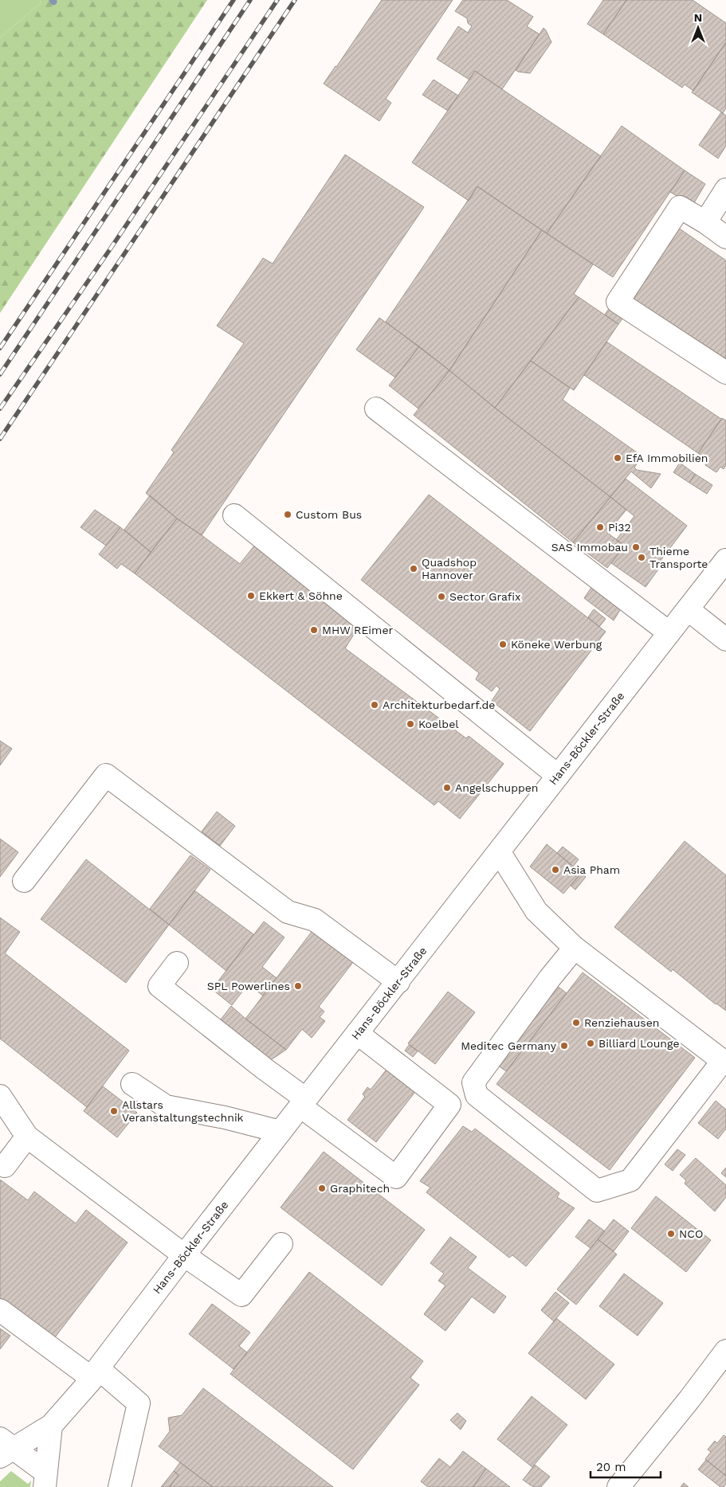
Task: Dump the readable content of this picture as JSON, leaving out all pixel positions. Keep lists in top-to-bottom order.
{
  "streets": {
    "street": ["Hans-Böckler-Straße"]
  },
  "places": [
    "EfA Immobilien",
    "Custom Bus",
    "Pi32",
    "SAS Immobau",
    "Thieme Transporte",
    "Quadshop Hannover",
    "Ekkert & Söhne",
    "Sector Grafix",
    "MHW REimer",
    "Köneke Werbung",
    "Architekturbedarf.de",
    "Koelbel",
    "Angelschuppen",
    "Asia Pham",
    "SPL Powerlines",
    "Renziehausen",
    "Billiard Lounge",
    "Meditec Germany",
    "Allstars Veranstaltungstechnik",
    "Graphitech",
    "NCO"
  ],
  "scale_bar": "20 m",
  "north": "top"
}
